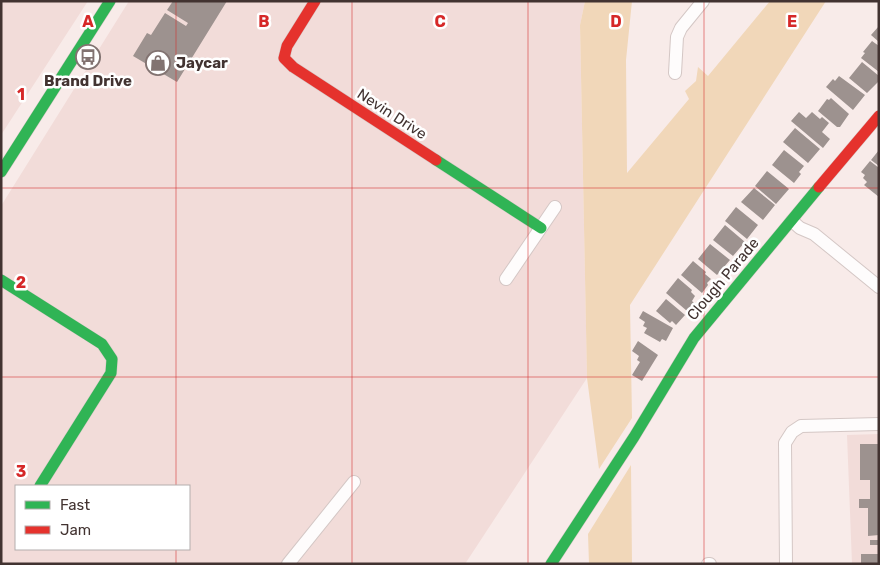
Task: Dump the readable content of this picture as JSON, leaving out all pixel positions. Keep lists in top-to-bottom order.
{
  "streets": {
    "street": ["Nevin Drive", "Clough Parade"]
  },
  "places": {
    "bus stop": ["Brand Drive"],
    "shop": ["Jaycar"]
  },
  "legend": ["Fast", "Jam"],
  "grid": {
    "columns": [
      "A",
      "B",
      "C",
      "D",
      "E"
    ],
    "rows": ["1", "2", "3"]
  }
}
